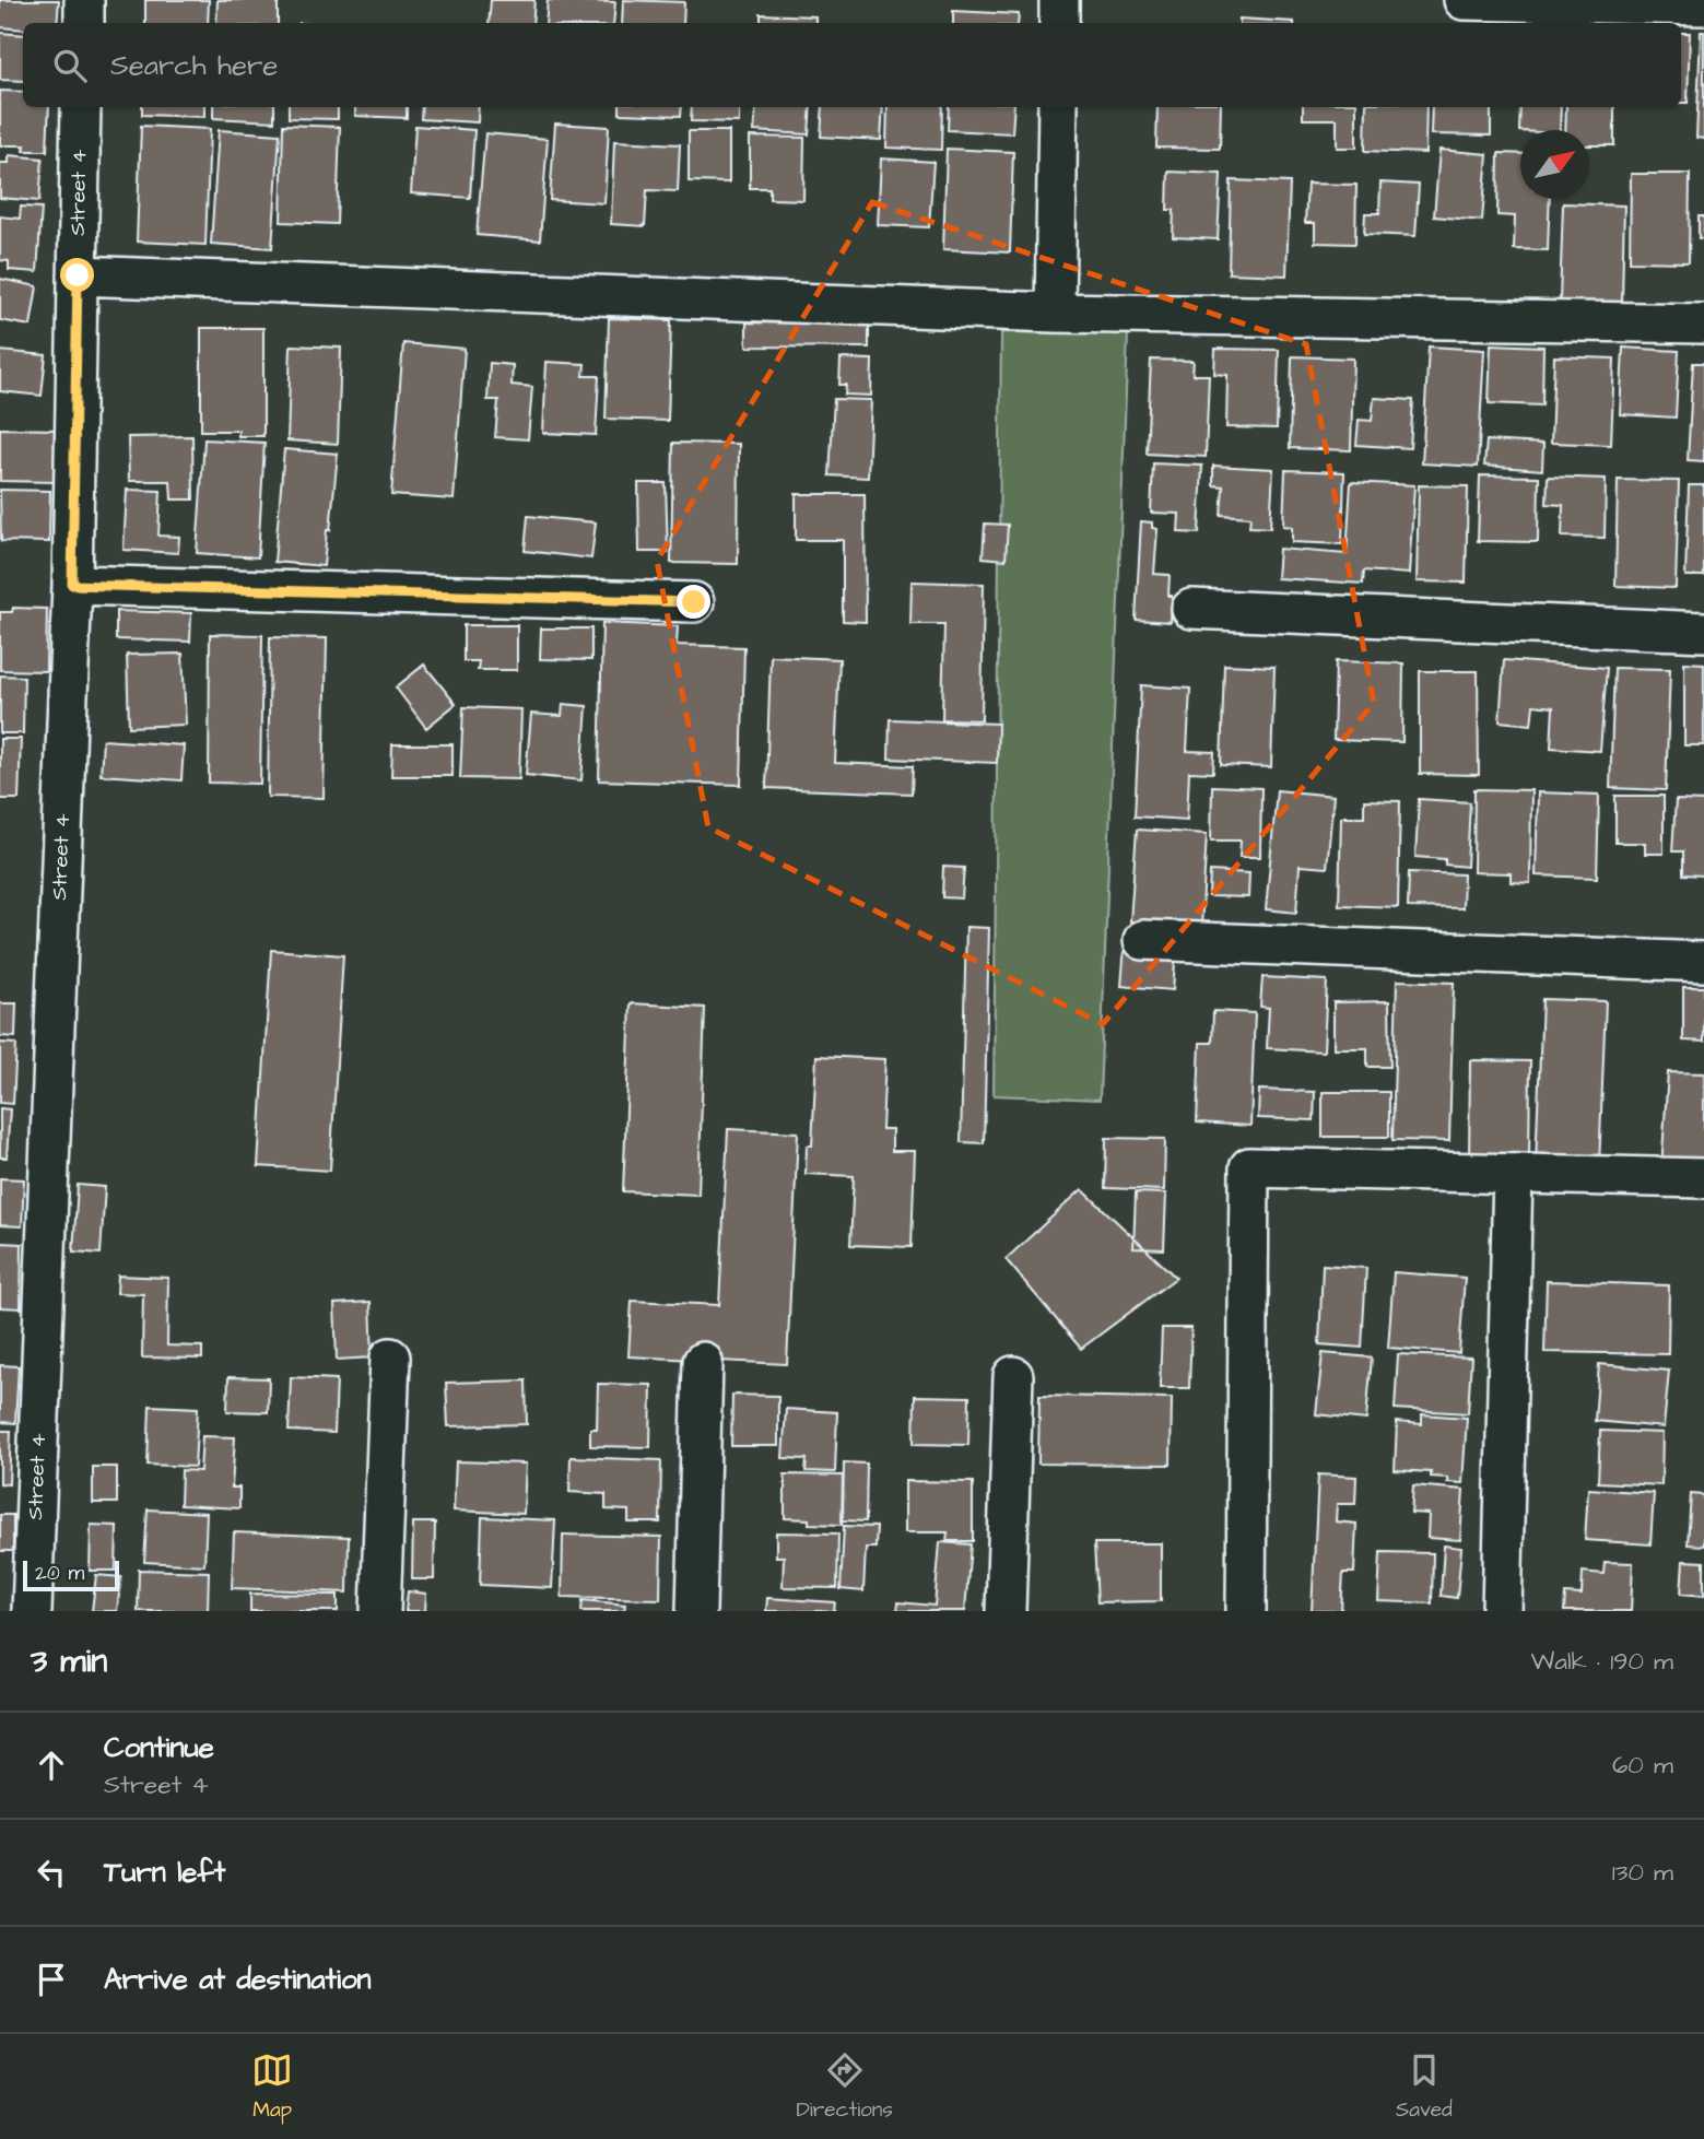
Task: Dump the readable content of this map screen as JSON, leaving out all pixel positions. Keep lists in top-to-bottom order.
{
  "streets": {
    "street": ["Street 4"]
  },
  "scale_bar": "20 m",
  "north": "top right",
  "page": {
    "search": "Search here",
    "scale": "20 m",
    "heading": ["3 min", "Walk · 190 m"],
    "list": [
      ["Continue", "Street 4", "60 m"],
      ["Turn left", "130 m"],
      "Arrive at destination"
    ],
    "nav": ["Map", "Directions", "Saved"]
  }
}
